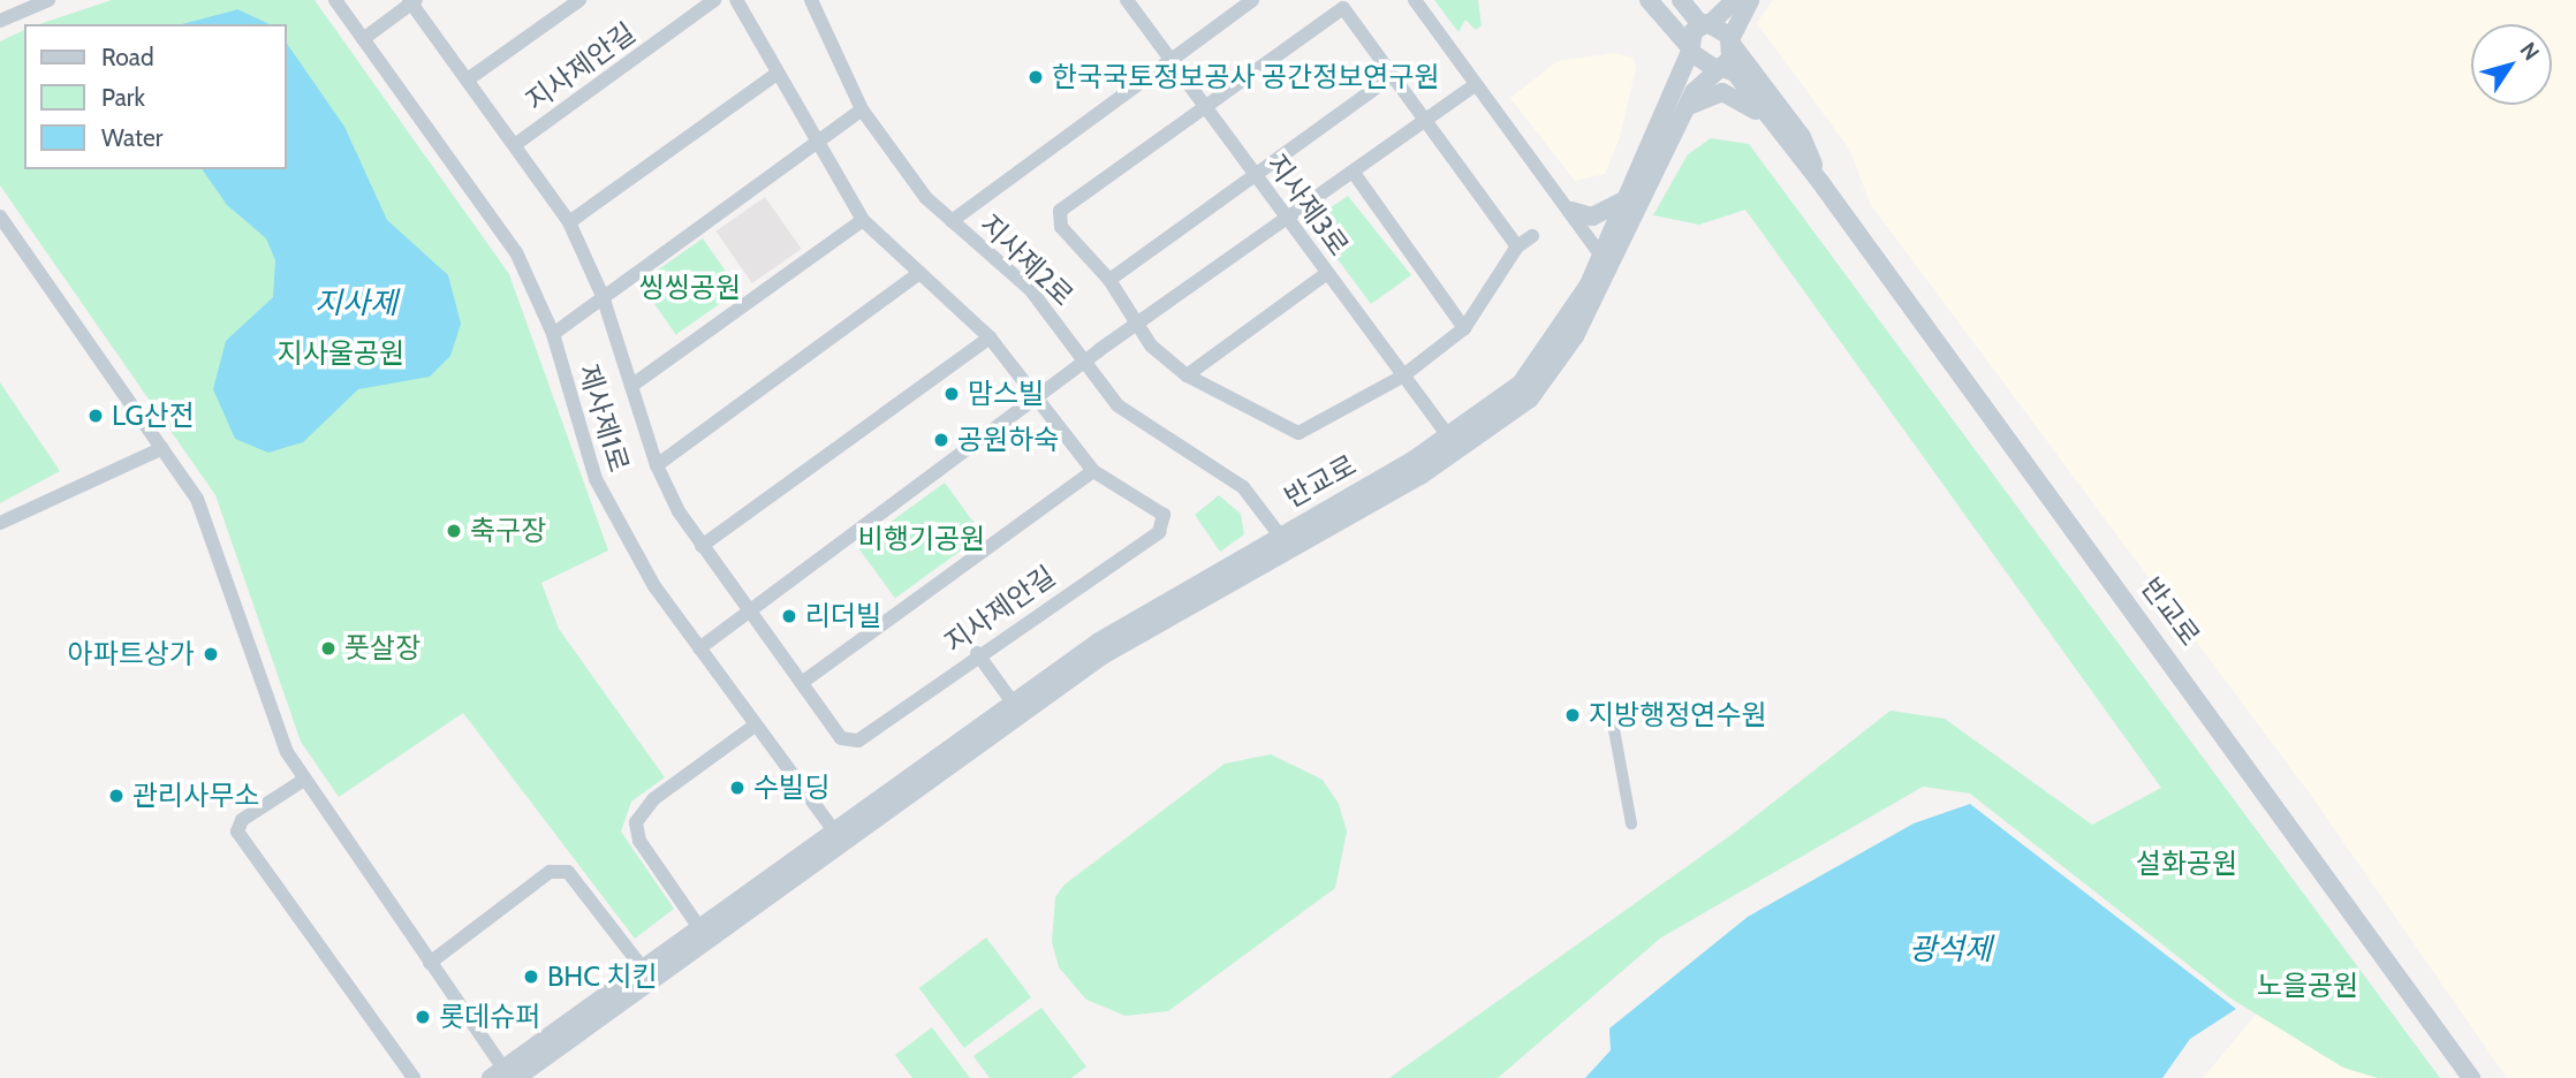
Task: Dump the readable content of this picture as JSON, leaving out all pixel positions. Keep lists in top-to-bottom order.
{
  "streets": {
    "street": [
      "지사제안길",
      "지사제3로",
      "지사제2로",
      "제사제1로",
      "반교로"
    ]
  },
  "crossings": [
    ["지사제3로", "반교로"],
    ["지사제2로", "반교로"],
    ["제사제1로", "반교로"]
  ],
  "water": ["지사제", "광석제"],
  "parks": [
    "씽씽공원",
    "지사울공원",
    "비행기공원",
    "설화공원",
    "노을공원"
  ],
  "places": [
    "한국국토정보공사 공간정보연구원",
    "맘스빌",
    "LG산전",
    "공원하숙",
    "축구장",
    "리더빌",
    "풋살장",
    "아파트상가",
    "지방행정연수원",
    "수빌딩",
    "관리사무소",
    "BHC 치킨",
    "롯데슈퍼"
  ],
  "legend": ["Road", "Park", "Water"],
  "north": "top right"
}
